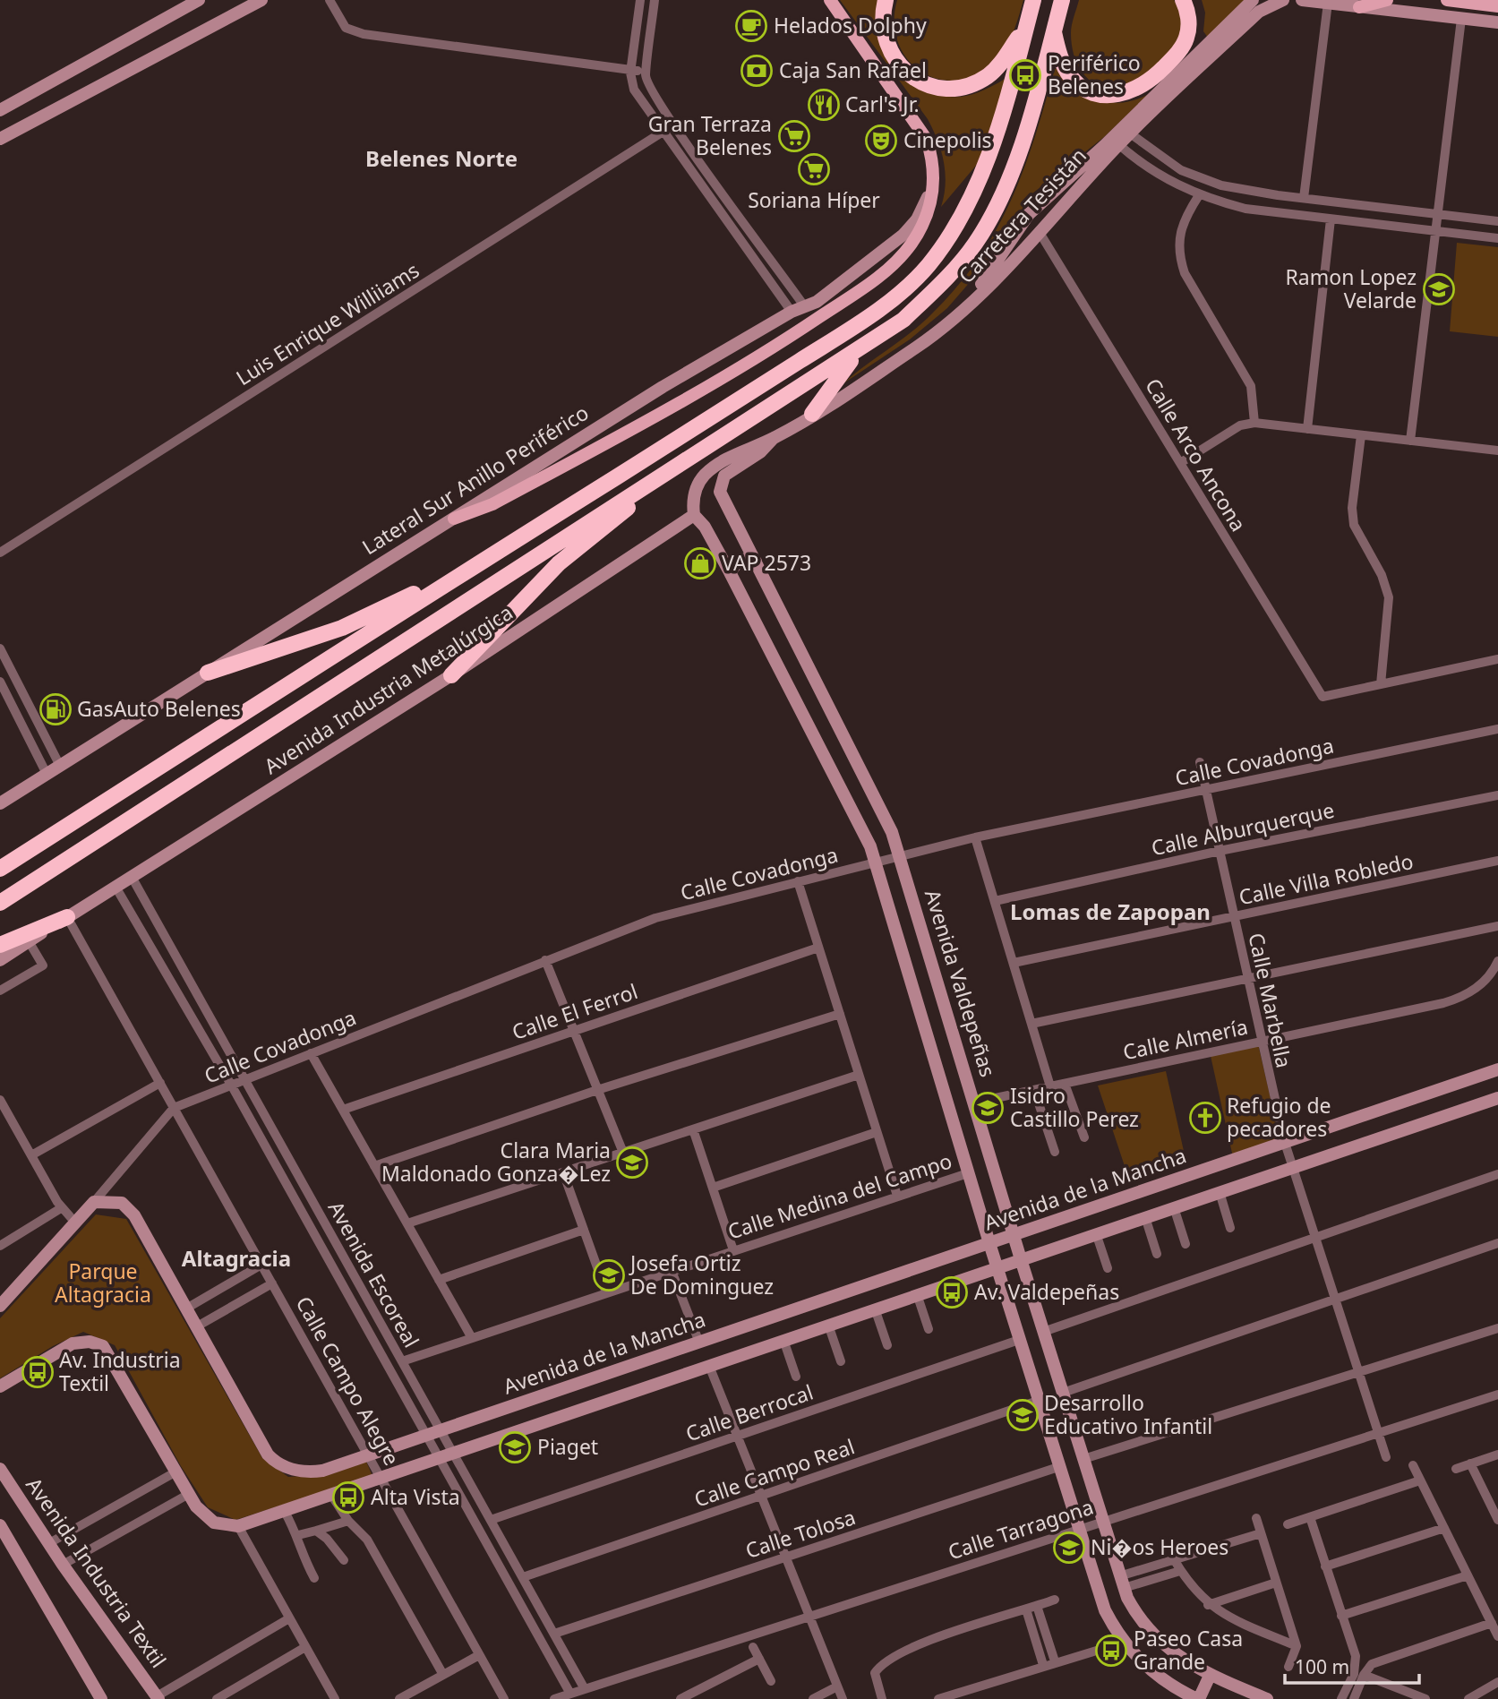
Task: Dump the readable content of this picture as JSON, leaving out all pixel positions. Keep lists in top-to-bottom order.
{
  "streets": {
    "street": [
      "Carretera Tesistán",
      "Luis Enrique Williiams",
      "Calle Arco Ancona",
      "Lateral Sur Anillo Periférico",
      "Avenida Industria Metalúrgica",
      "Calle Covadonga",
      "Calle Alburquerque",
      "Calle Villa Robledo",
      "Avenida Valdepeñas",
      "Calle Marbella",
      "Calle El Ferrol",
      "Calle Almería",
      "Avenida de la Mancha",
      "Calle Medina del Campo",
      "Avenida Escoreal",
      "Calle Campo Alegre",
      "Calle Berrocal",
      "Calle Campo Real",
      "Calle Tarragona",
      "Calle Tolosa",
      "Avenida Industria Textil"
    ]
  },
  "crossings": [
    ["Carretera Tesistán", "Calle Arco Ancona"],
    ["Carretera Tesistán", "Avenida Valdepeñas"],
    ["Avenida Industria Metalúrgica", "Avenida Escoreal"],
    ["Avenida Industria Metalúrgica", "Calle Campo Alegre"],
    ["Calle Covadonga", "Avenida Valdepeñas"],
    ["Calle Covadonga", "Calle Marbella"],
    ["Calle Covadonga", "Avenida de la Mancha"],
    ["Calle Covadonga", "Avenida Escoreal"],
    ["Calle Covadonga", "Calle Campo Alegre"],
    ["Calle Alburquerque", "Calle Marbella"],
    ["Calle Villa Robledo", "Calle Marbella"],
    ["Avenida Valdepeñas", "Calle Almería"],
    ["Avenida Valdepeñas", "Avenida de la Mancha"],
    ["Avenida Valdepeñas", "Calle Tarragona"],
    ["Calle Marbella", "Calle Almería"],
    ["Calle Marbella", "Avenida de la Mancha"],
    ["Calle Marbella", "Calle Tarragona"],
    ["Avenida de la Mancha", "Avenida Escoreal"],
    ["Avenida de la Mancha", "Calle Campo Alegre"],
    ["Calle Medina del Campo", "Avenida Escoreal"],
    ["Avenida Escoreal", "Calle Berrocal"],
    ["Avenida Escoreal", "Calle Campo Real"],
    ["Avenida Escoreal", "Calle Tarragona"],
    ["Avenida Escoreal", "Calle Tolosa"]
  ],
  "districts": ["Belenes Norte", "Lomas de Zapopan", "Altagracia"],
  "parks": ["Parque Altagracia"],
  "places": {
    "cafe": ["Helados Dolphy"],
    "bank": ["Caja San Rafael"],
    "bus stop": [
      "Periférico Belenes",
      "Av. Valdepeñas",
      "Av. Industria Textil",
      "Alta Vista",
      "Paseo Casa Grande"
    ],
    "restaurant": ["Carl's Jr."],
    "supermarket": ["Gran Terraza Belenes", "Soriana Híper"],
    "theatre": ["Cinepolis"],
    "school or university": [
      "Ramon Lopez Velarde",
      "Isidro Castillo Perez",
      "Clara Maria Maldonado Gonza�Lez",
      "Josefa Ortiz De Dominguez",
      "Desarrollo Educativo Infantil",
      "Piaget",
      "Ni�os Heroes"
    ],
    "shop": ["VAP 2573"],
    "fuel station": ["GasAuto Belenes"],
    "church": ["Refugio de pecadores"]
  },
  "scale_bar": "100 m"
}
